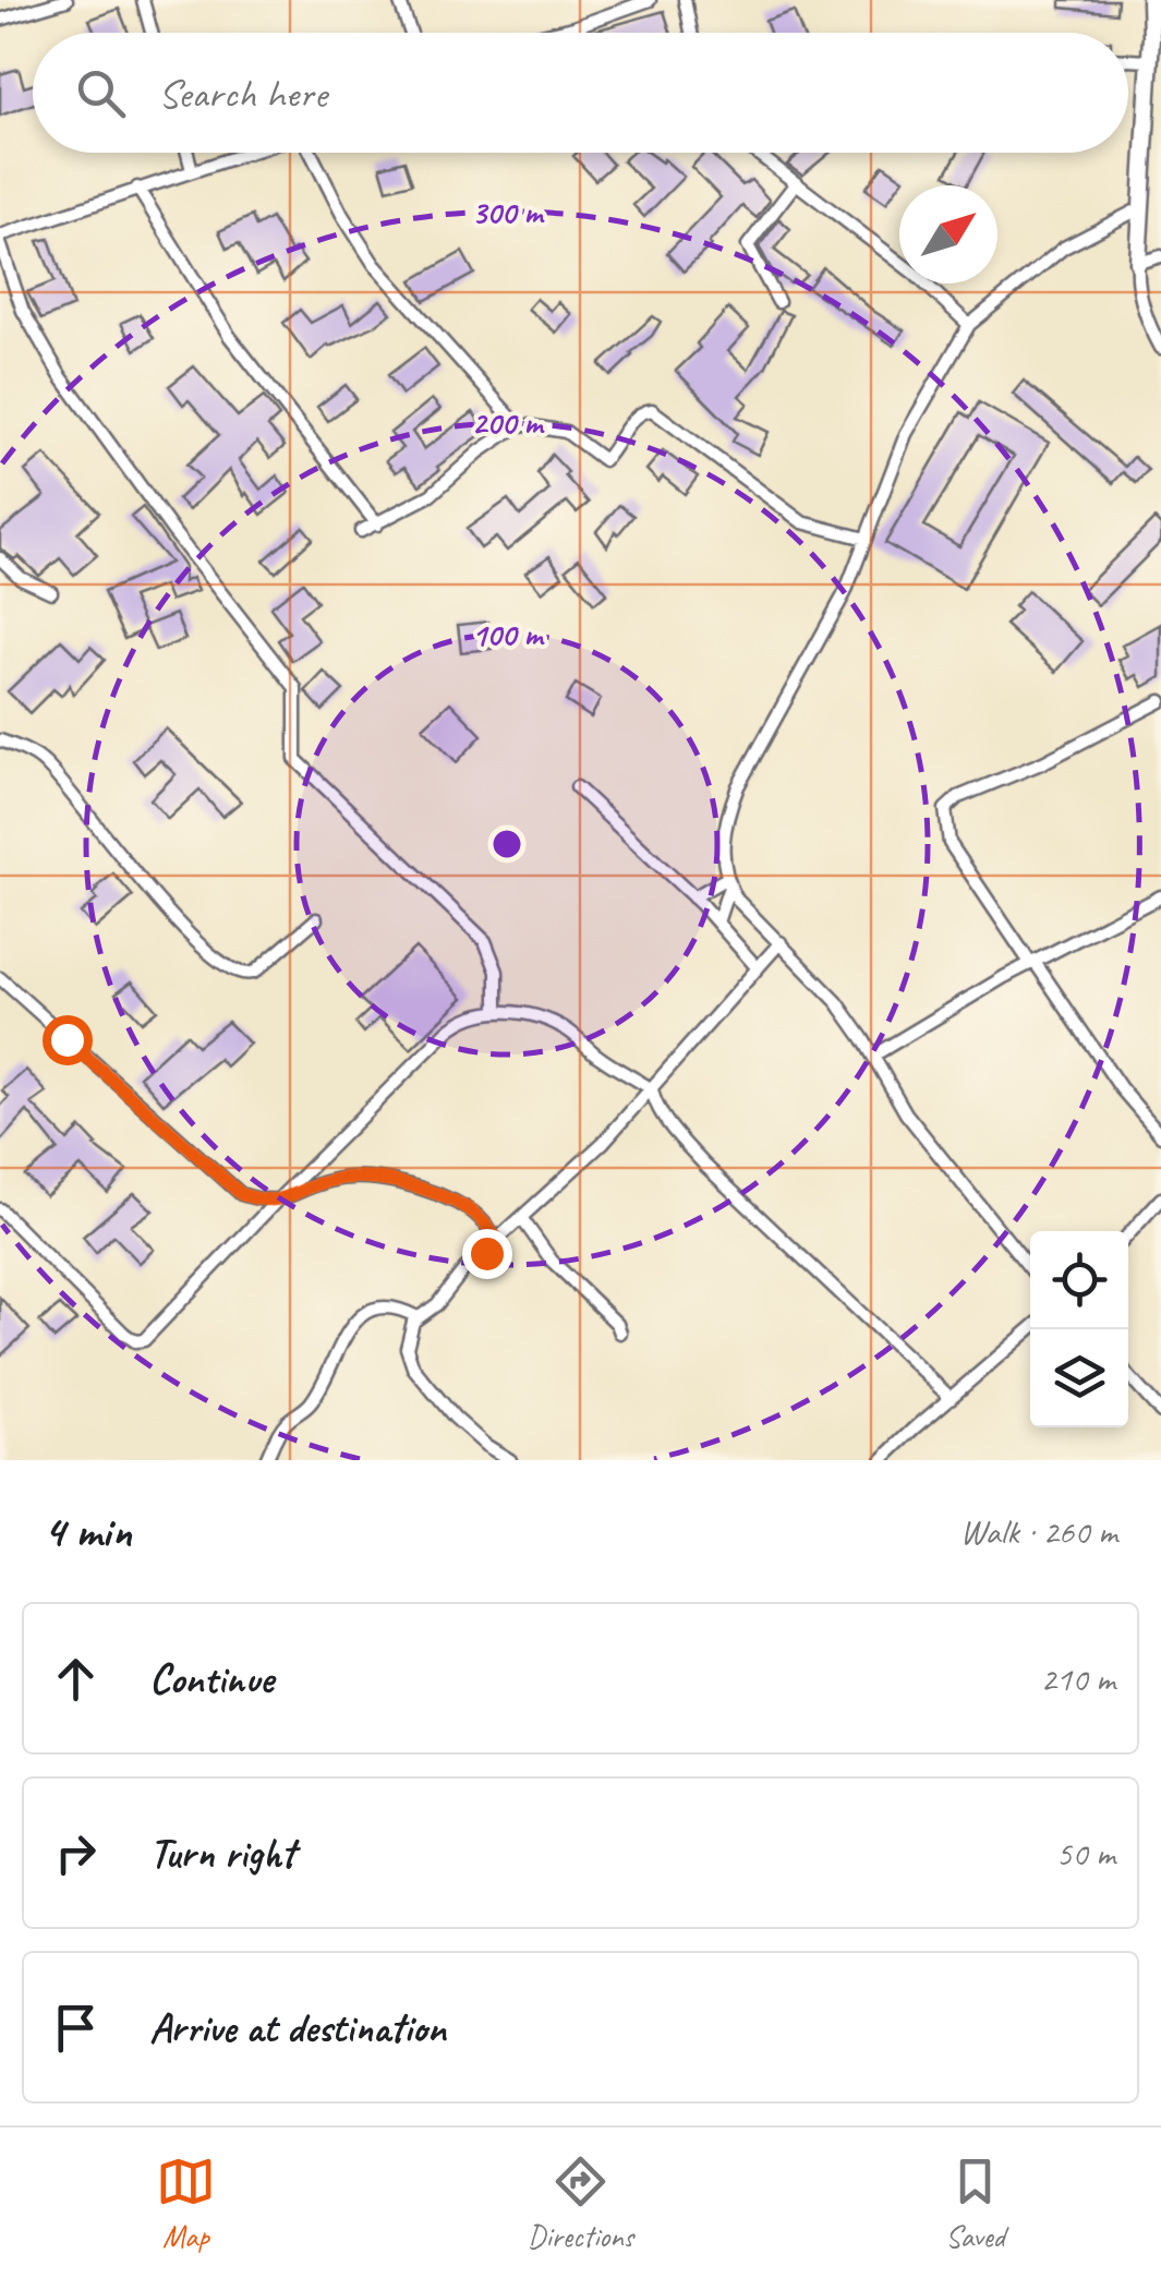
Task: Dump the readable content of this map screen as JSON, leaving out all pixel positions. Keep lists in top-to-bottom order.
{
  "north": "top right",
  "page": {
    "search": "Search here",
    "heading": ["4 min", "Walk · 260 m"],
    "list": [
      ["Continue", "210 m"],
      ["Turn right", "50 m"],
      "Arrive at destination"
    ],
    "nav": ["Map", "Directions", "Saved"]
  },
  "rings": ["300 m", "200 m", "100 m"]
}
